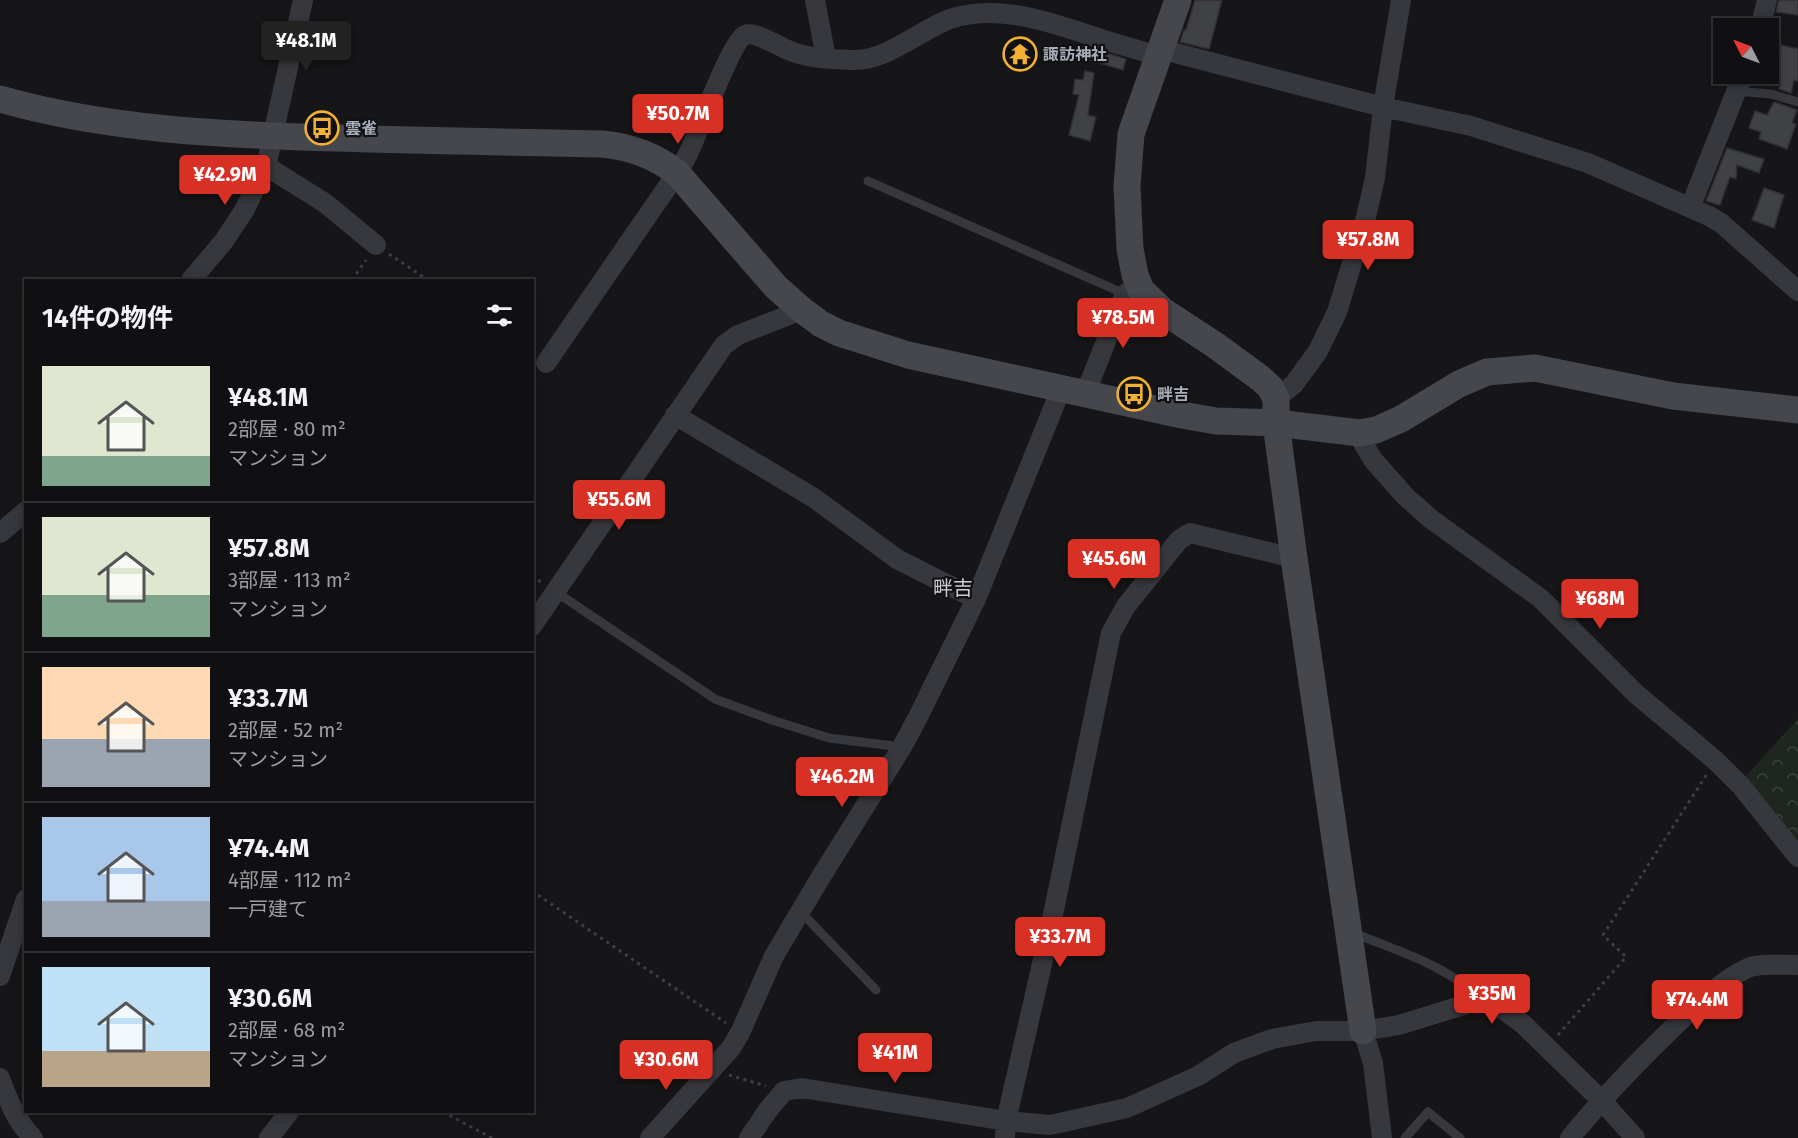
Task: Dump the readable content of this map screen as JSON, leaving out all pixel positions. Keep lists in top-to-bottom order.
{
  "districts": ["畔吉"],
  "places": {
    "temple": ["諏訪神社"],
    "bus stop": ["雲雀", "畔吉"]
  },
  "north": "top left",
  "page": {
    "price": [
      "¥48.1M",
      "¥50.7M",
      "¥42.9M",
      "¥57.8M",
      "¥78.5M",
      "¥55.6M",
      "¥45.6M",
      "¥68M",
      "¥46.2M",
      "¥33.7M",
      "¥35M",
      "¥74.4M",
      "¥41M",
      "¥30.6M"
    ],
    "heading": "14件の物件",
    "list": [
      {
        "name": "¥48.1M",
        "note": "2部屋 · 80 m² · マンション"
      },
      {
        "name": "¥57.8M",
        "note": "3部屋 · 113 m² · マンション"
      },
      {
        "name": "¥33.7M",
        "note": "2部屋 · 52 m² · マンション"
      },
      {
        "name": "¥74.4M",
        "note": "4部屋 · 112 m² · 一戸建て"
      },
      {
        "name": "¥30.6M",
        "note": "2部屋 · 68 m² · マンション"
      }
    ]
  }
}
